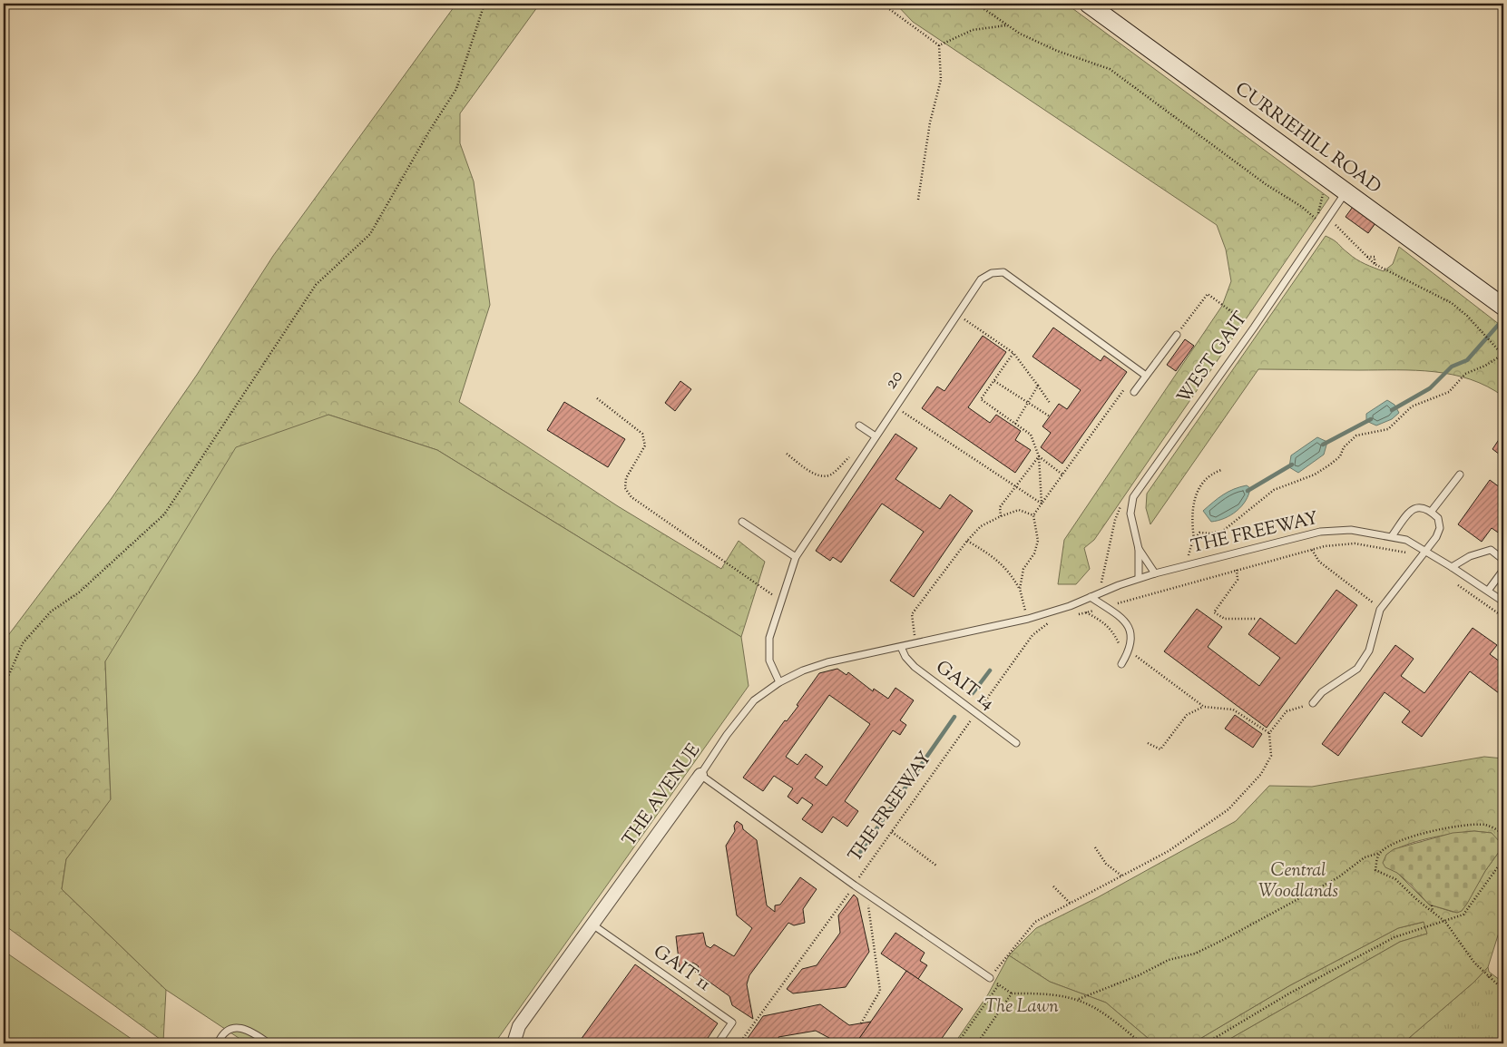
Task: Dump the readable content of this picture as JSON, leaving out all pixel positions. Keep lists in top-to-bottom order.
{
  "streets": {
    "street": ["CURRIEHILL ROAD", "THE AVENUE"],
    "lane": [
      "WEST GAIT",
      "20",
      "THE FREEWAY",
      "GAIT 14",
      "GAIT 11"
    ]
  },
  "crossings": [
    ["CURRIEHILL ROAD", "WEST GAIT"],
    ["WEST GAIT", "THE FREEWAY"],
    ["20", "THE AVENUE"],
    ["THE FREEWAY", "GAIT 14"],
    ["GAIT 14", "THE AVENUE"],
    ["THE AVENUE", "GAIT 11"]
  ],
  "parks": ["Central Woodlands", "The Lawn"]
}
